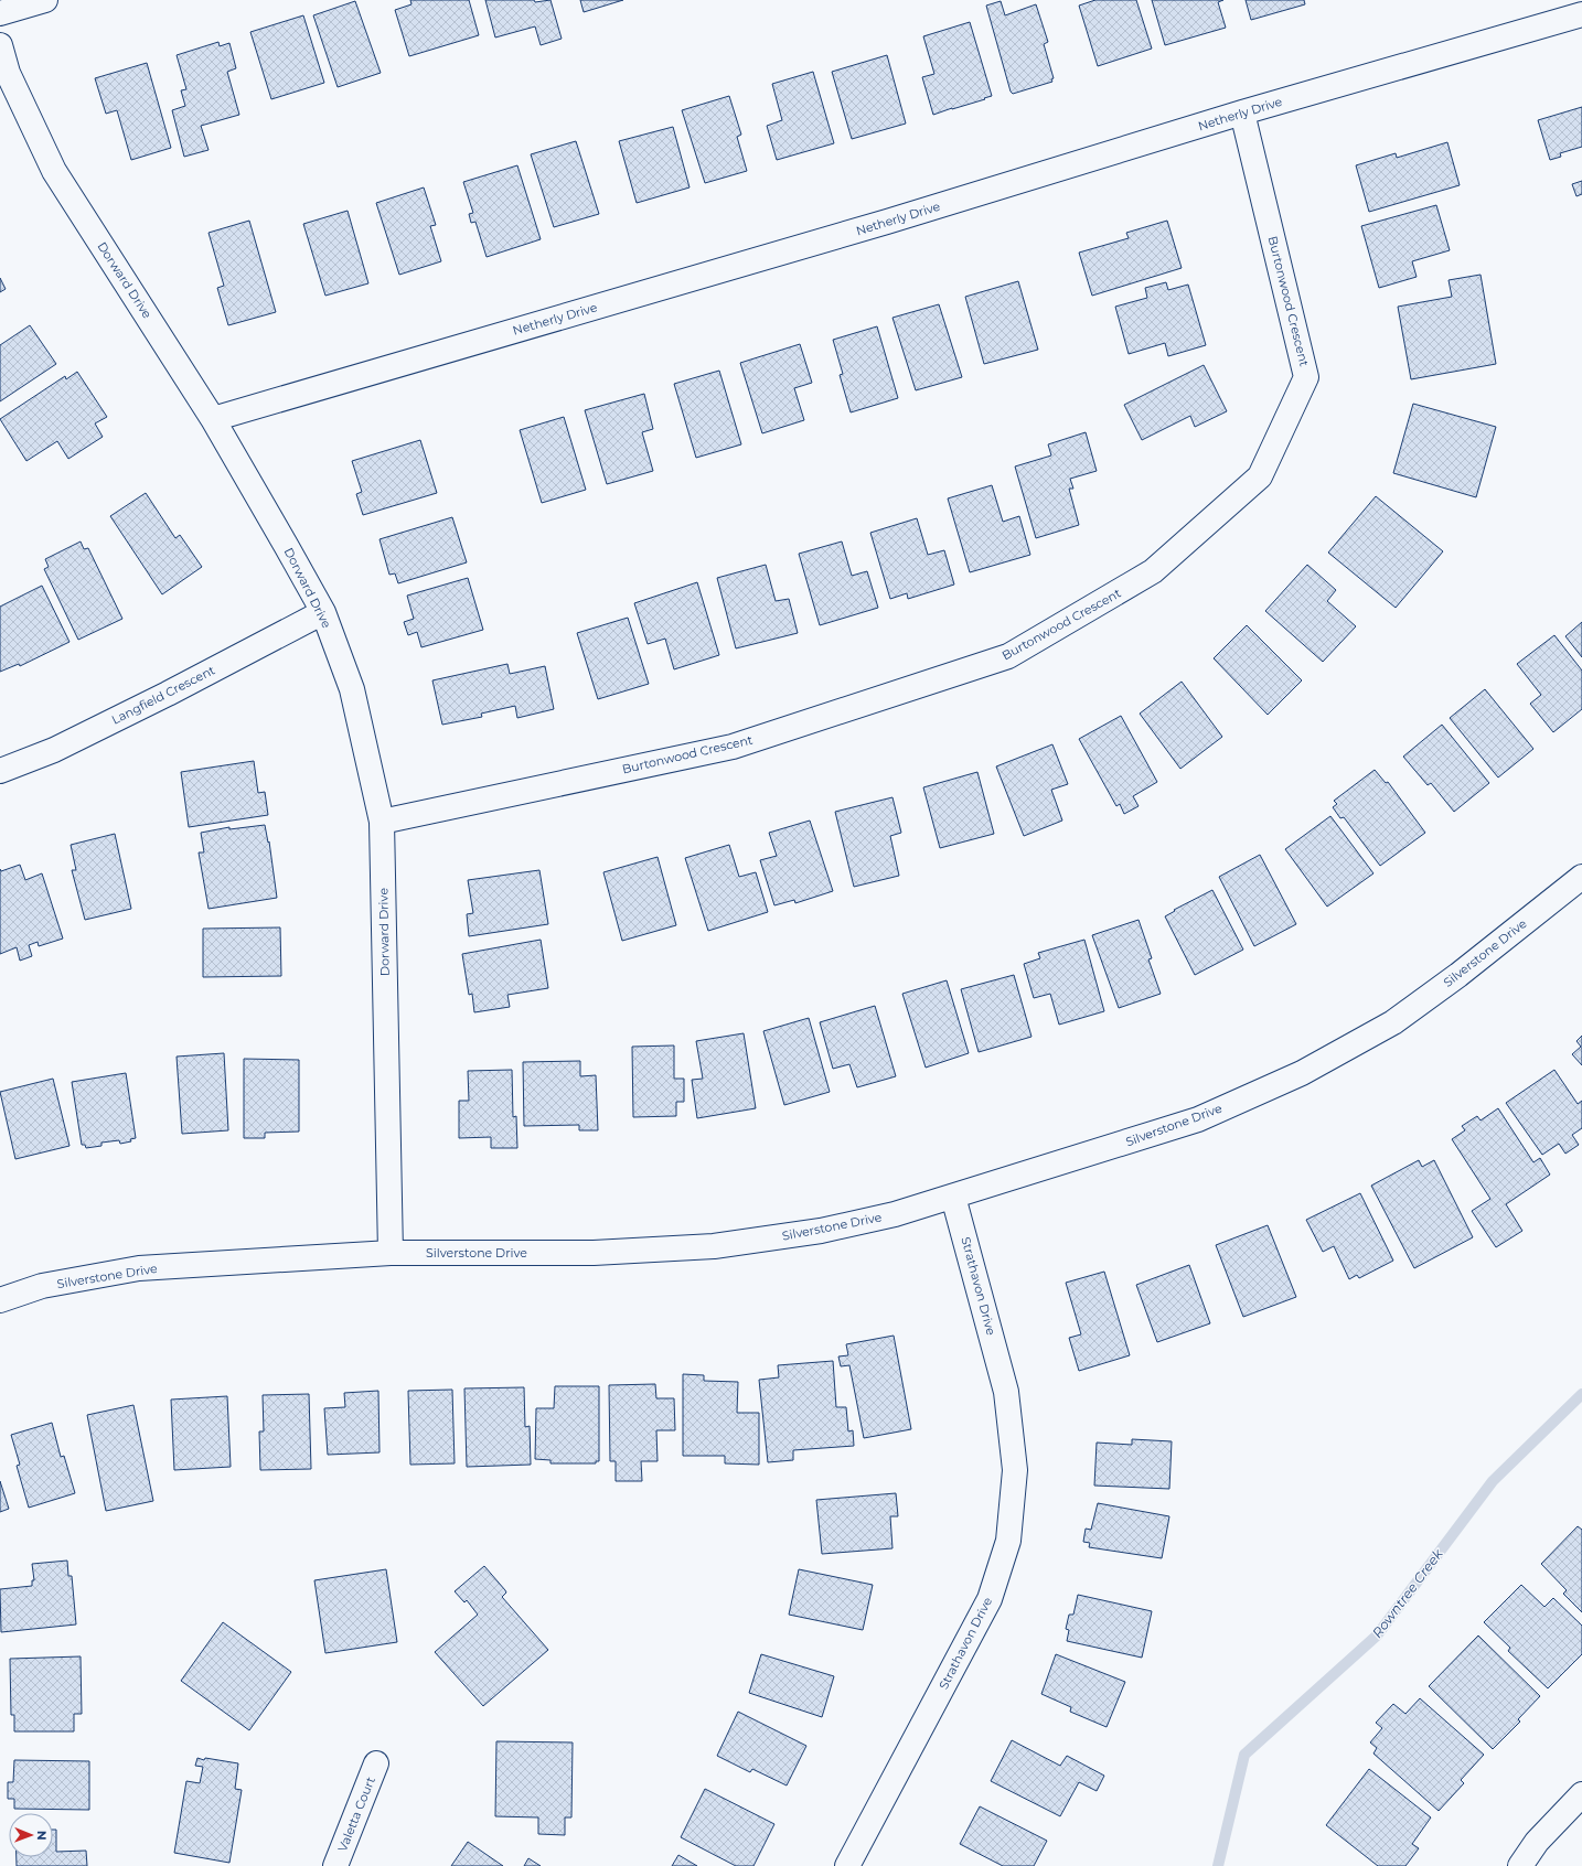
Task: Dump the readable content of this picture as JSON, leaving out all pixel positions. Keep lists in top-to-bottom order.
{
  "streets": {
    "street": [
      "Netherly Drive",
      "Dorward Drive",
      "Burtonwood Crescent",
      "Langfield Crescent",
      "Silverstone Drive",
      "Strathavon Drive",
      "Valetta Court"
    ]
  },
  "crossings": [
    ["Netherly Drive", "Dorward Drive"],
    ["Netherly Drive", "Burtonwood Crescent"],
    ["Dorward Drive", "Burtonwood Crescent"],
    ["Dorward Drive", "Langfield Crescent"],
    ["Dorward Drive", "Silverstone Drive"],
    ["Silverstone Drive", "Strathavon Drive"]
  ],
  "water": ["Rowntree Creek"],
  "north": "right"
}
